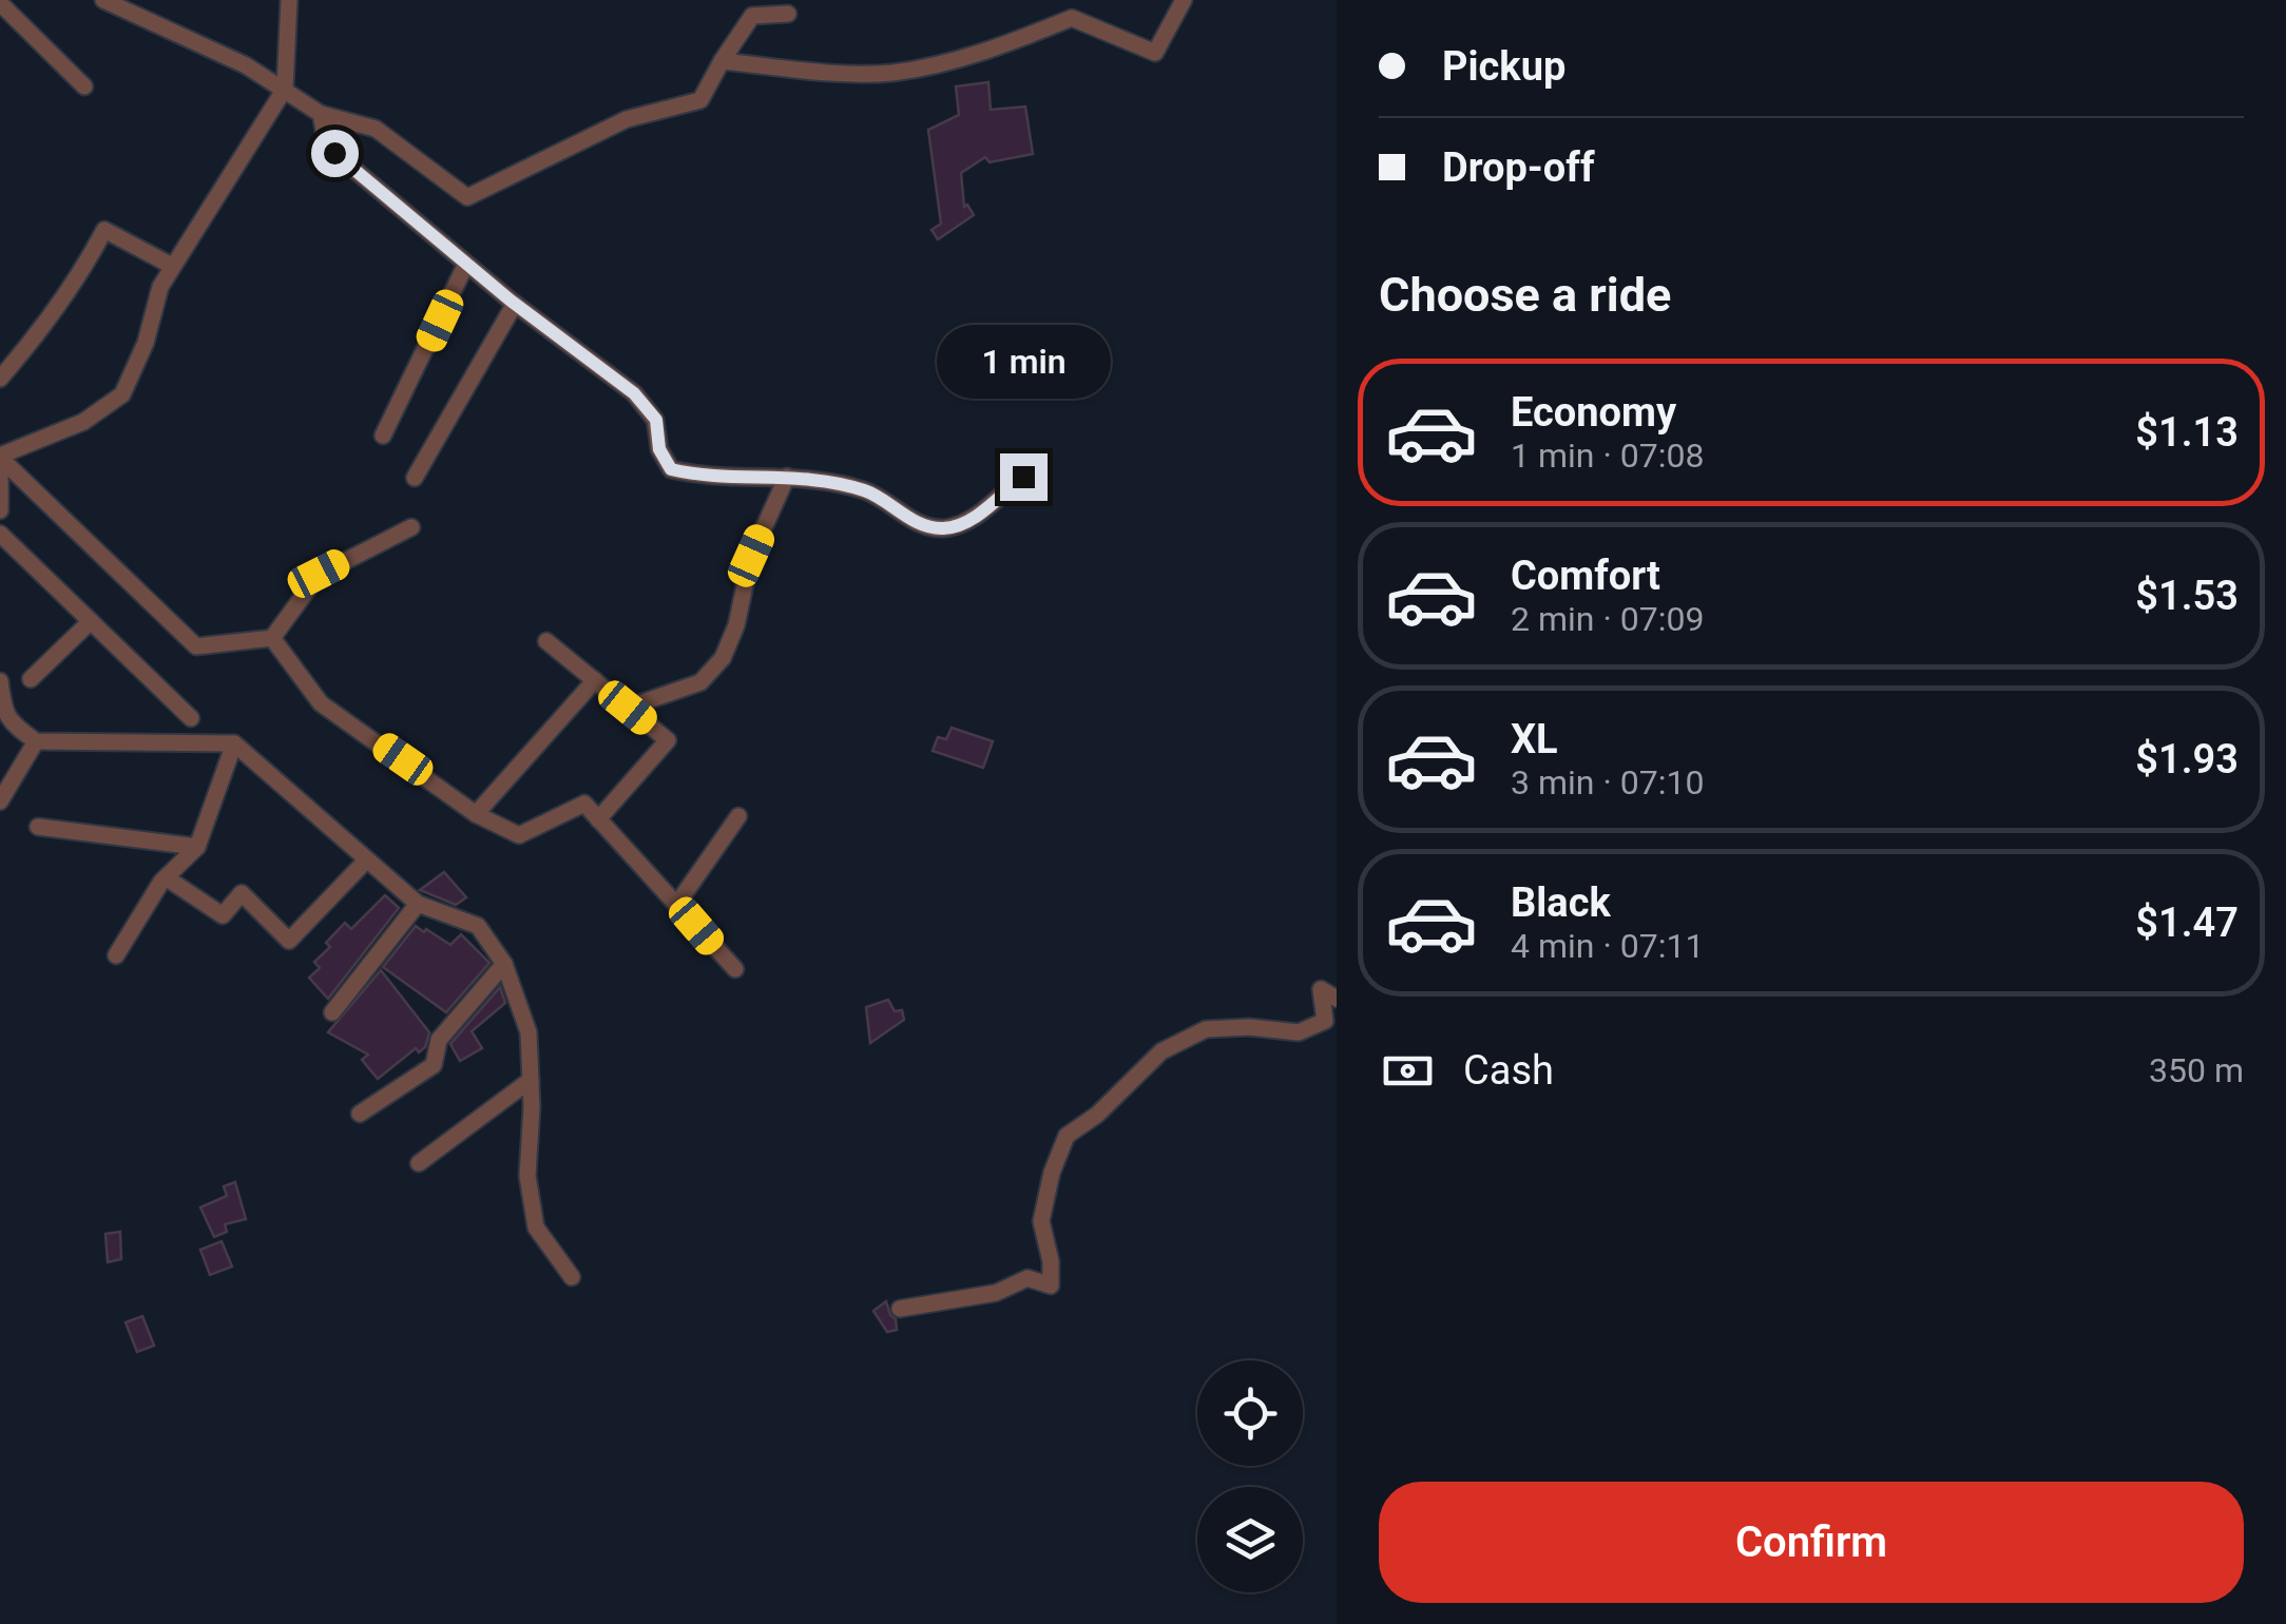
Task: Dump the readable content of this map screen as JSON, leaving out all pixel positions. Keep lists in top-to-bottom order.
{
  "page": {
    "banner": ["Pickup", "Drop-off"],
    "heading": "Choose a ride",
    "bubble": "1 min",
    "list": [
      {
        "name": "Economy",
        "note": "1 min · 07:08",
        "value": "$1.13"
      },
      {
        "name": "Comfort",
        "note": "2 min · 07:09",
        "value": "$1.53"
      },
      {
        "name": "XL",
        "note": "3 min · 07:10",
        "value": "$1.93"
      },
      {
        "name": "Black",
        "note": "4 min · 07:11",
        "value": "$1.47"
      }
    ],
    "pay": ["Cash", "350 m"],
    "buttons": "Confirm"
  }
}
